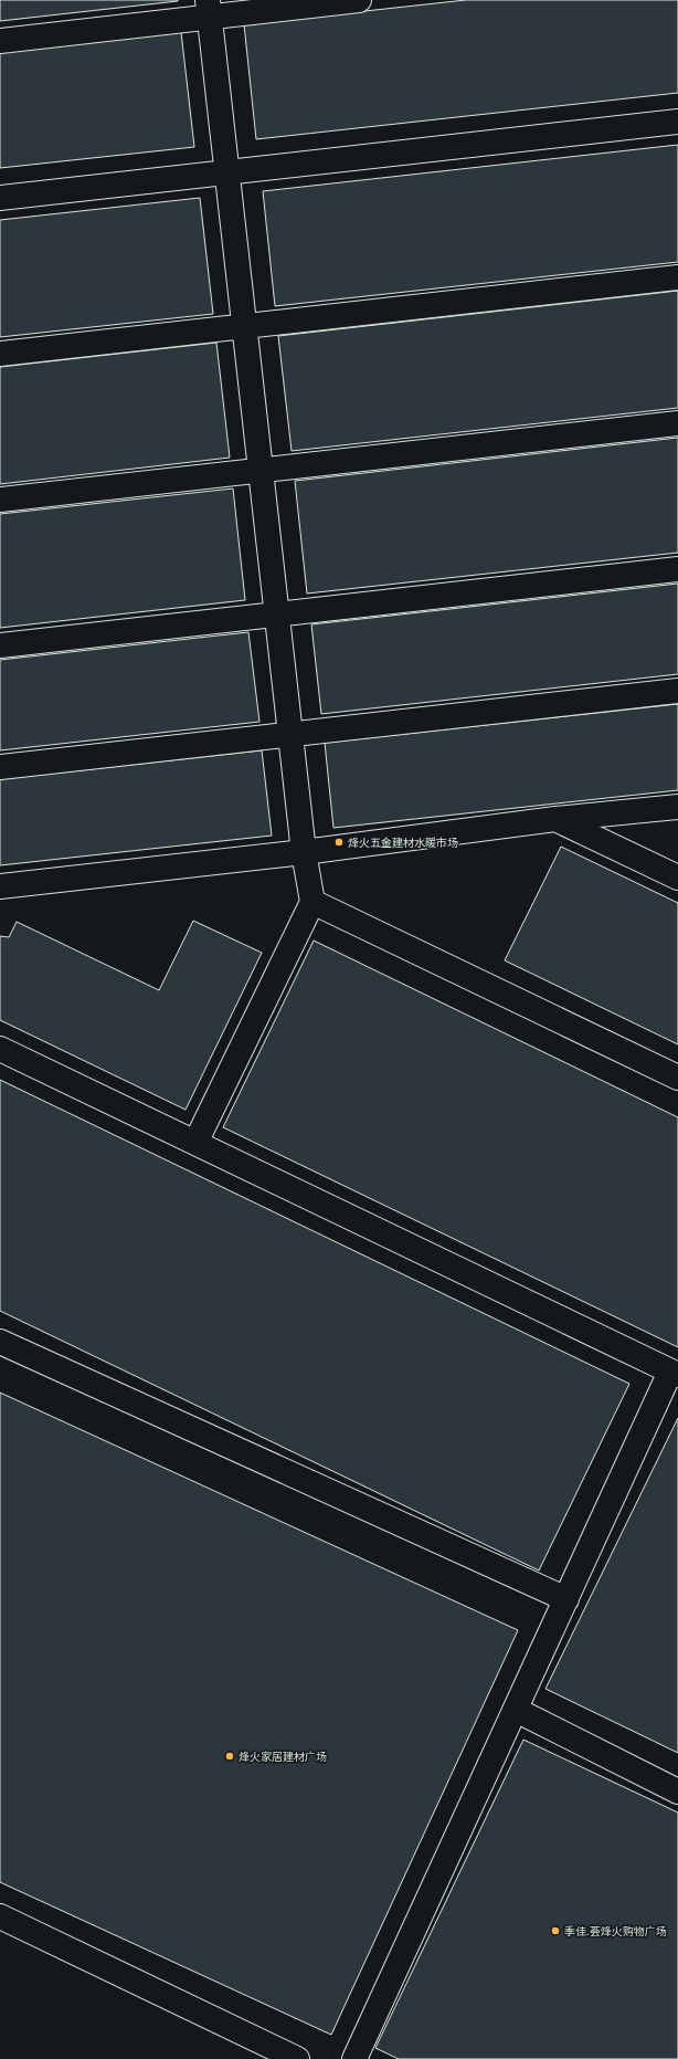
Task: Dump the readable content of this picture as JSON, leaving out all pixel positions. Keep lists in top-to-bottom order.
{
  "places": ["烽火五金建材水暖市场", "烽火家居建材广场", "季佳.荟烽火购物广场"]
}
